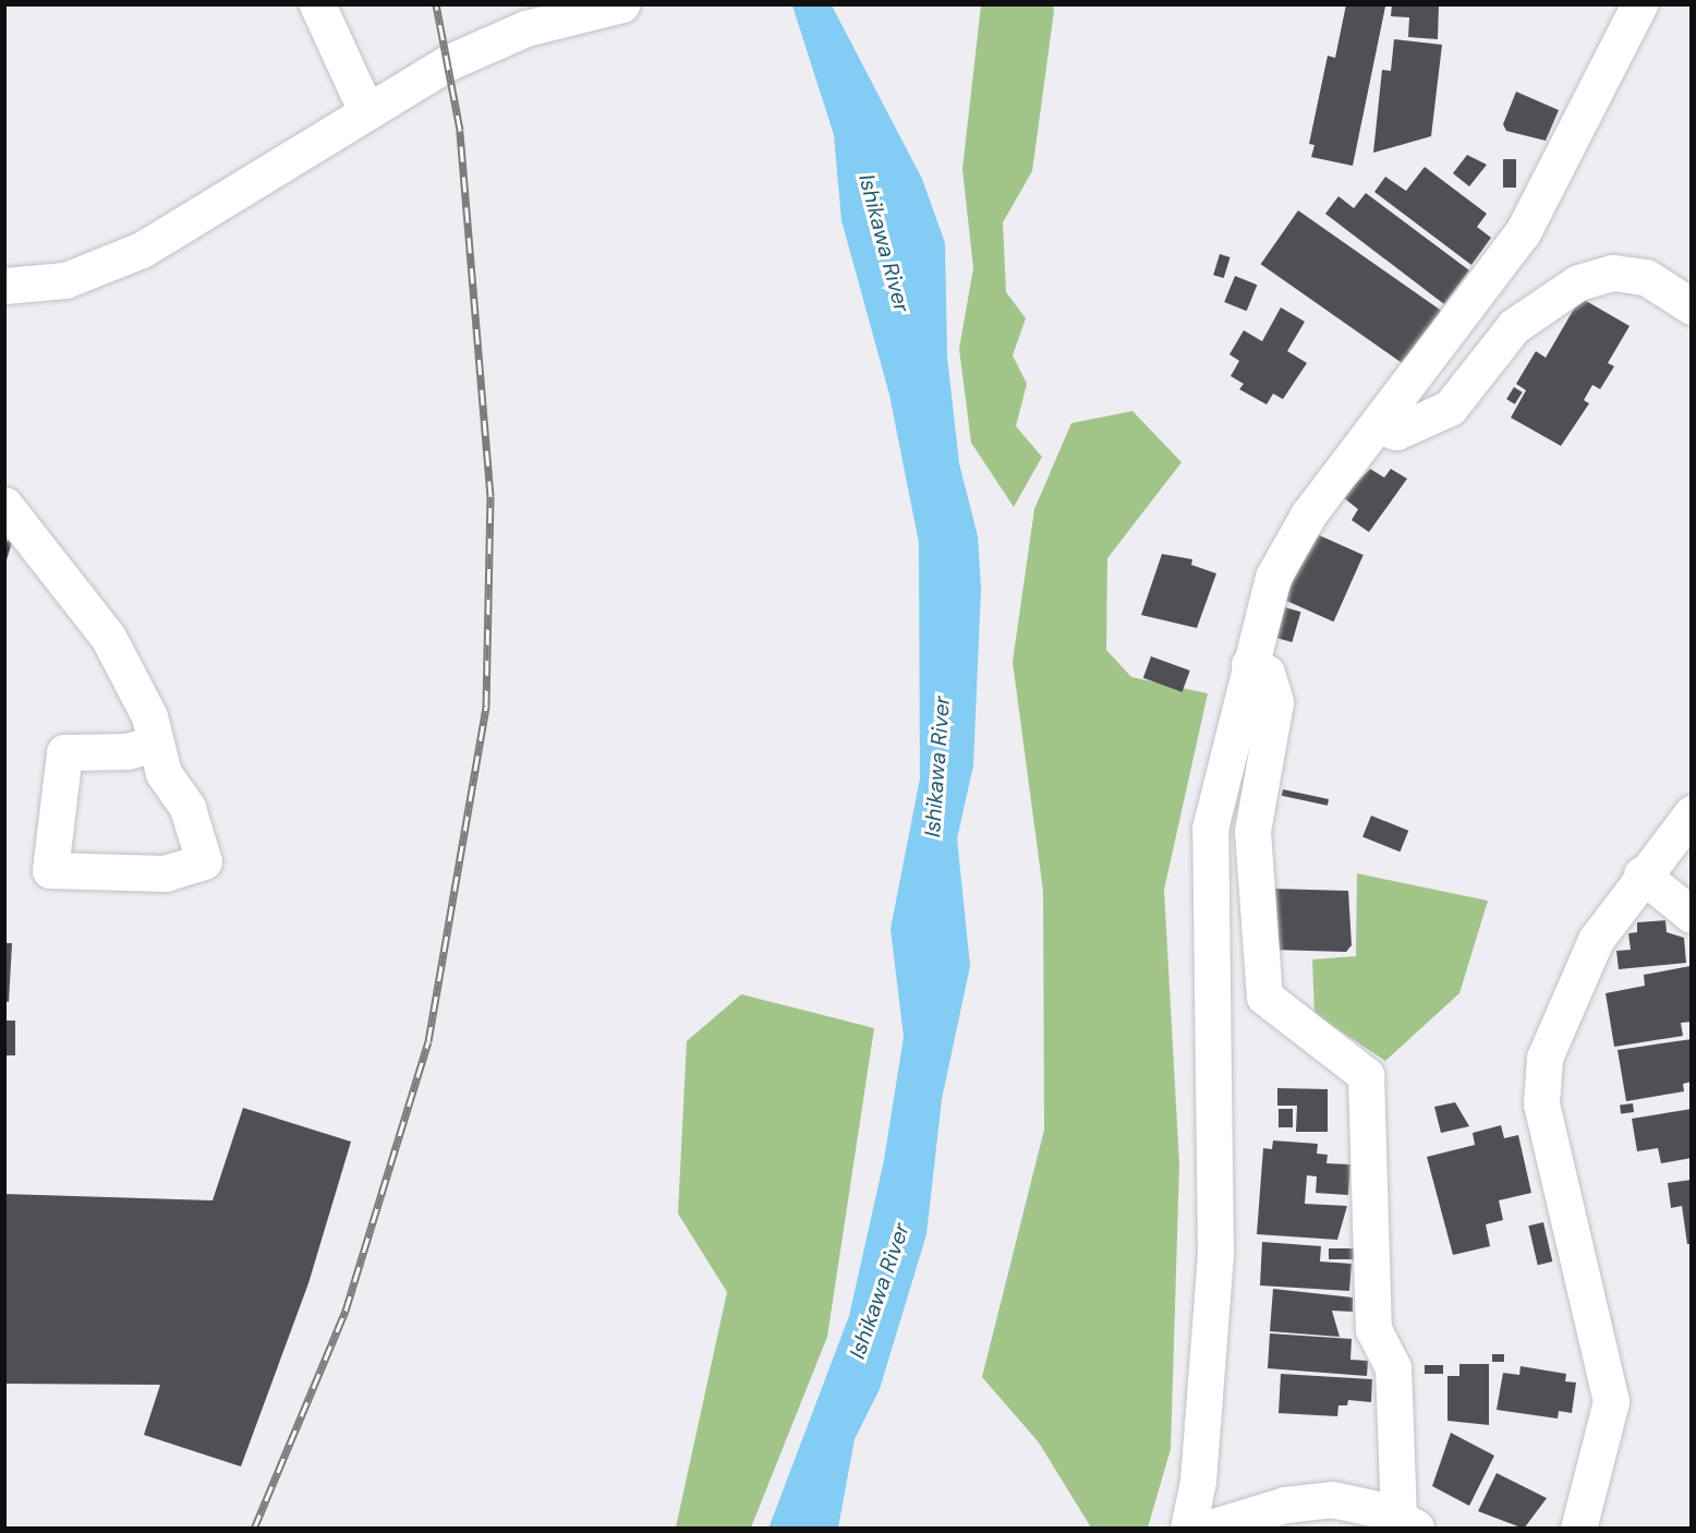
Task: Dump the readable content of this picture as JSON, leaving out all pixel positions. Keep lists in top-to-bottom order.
{
  "water": ["Ishikawa River"]
}
